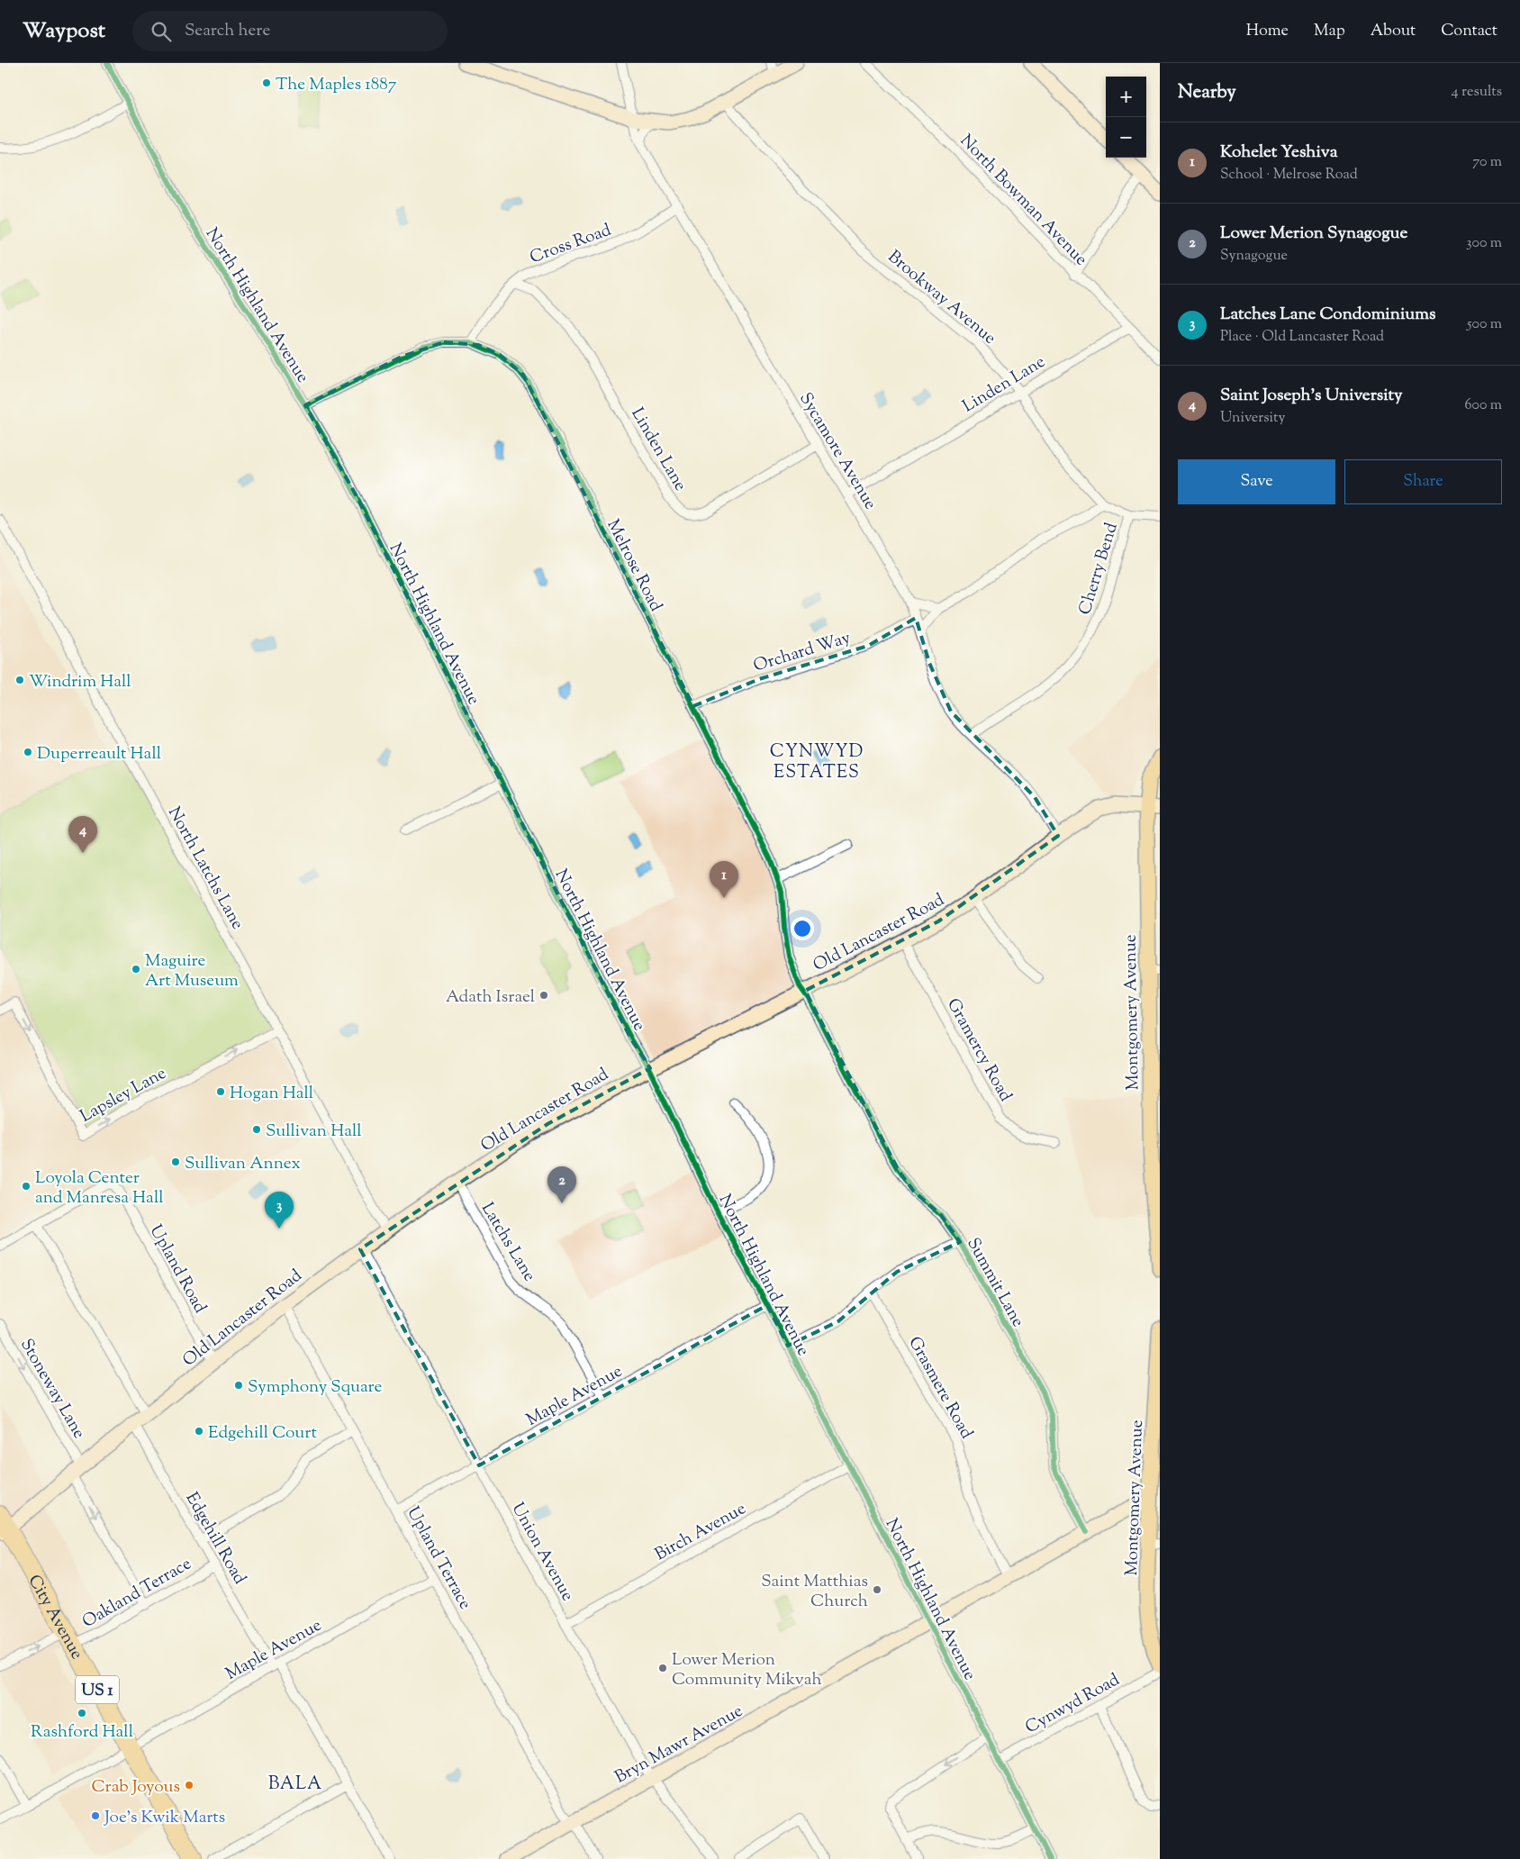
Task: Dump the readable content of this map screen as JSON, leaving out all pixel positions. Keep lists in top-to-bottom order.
{
  "streets": {
    "highway": ["City Avenue", "US 1"],
    "main road": ["Old Lancaster Road", "Montgomery Avenue", "Bryn Mawr Avenue"],
    "street": [
      "North Bowman Avenue",
      "Cross Road",
      "Brookway Avenue",
      "North Highland Avenue",
      "Linden Lane",
      "Sycamore Avenue",
      "Melrose Road",
      "Cherry Bend",
      "Orchard Way",
      "North Latchs Lane",
      "Gramercy Road",
      "Lapsley Lane",
      "Latchs Lane",
      "Upland Road",
      "Summit Lane",
      "Grasmere Road",
      "Stoneway Lane",
      "Maple Avenue",
      "Birch Avenue",
      "Edgehill Road",
      "Union Avenue",
      "Upland Terrace",
      "Oakland Terrace",
      "Cynwyd Road"
    ]
  },
  "crossings": [
    ["North Bowman Avenue", "Linden Lane"],
    ["Cross Road", "Linden Lane"],
    ["Cross Road", "Sycamore Avenue"],
    ["Cross Road", "Melrose Road"],
    ["Brookway Avenue", "Linden Lane"],
    ["Brookway Avenue", "Cherry Bend"],
    ["North Highland Avenue", "Melrose Road"],
    ["North Highland Avenue", "Old Lancaster Road"],
    ["North Highland Avenue", "Maple Avenue"],
    ["North Highland Avenue", "Birch Avenue"],
    ["North Highland Avenue", "Cynwyd Road"],
    ["North Highland Avenue", "Bryn Mawr Avenue"],
    ["Linden Lane", "Sycamore Avenue"],
    ["Sycamore Avenue", "Cherry Bend"],
    ["Sycamore Avenue", "Orchard Way"],
    ["Sycamore Avenue", "Old Lancaster Road"],
    ["Melrose Road", "Orchard Way"],
    ["Melrose Road", "Old Lancaster Road"],
    ["Melrose Road", "Summit Lane"],
    ["North Latchs Lane", "Old Lancaster Road"],
    ["North Latchs Lane", "Lapsley Lane"],
    ["Old Lancaster Road", "Montgomery Avenue"],
    ["Old Lancaster Road", "Gramercy Road"],
    ["Old Lancaster Road", "Latchs Lane"],
    ["Old Lancaster Road", "Upland Road"],
    ["Old Lancaster Road", "Summit Lane"],
    ["Old Lancaster Road", "Stoneway Lane"],
    ["Old Lancaster Road", "Edgehill Road"],
    ["Old Lancaster Road", "Union Avenue"],
    ["Old Lancaster Road", "Upland Terrace"],
    ["Old Lancaster Road", "City Avenue"],
    ["Montgomery Avenue", "Bryn Mawr Avenue"],
    ["Latchs Lane", "Maple Avenue"],
    ["Summit Lane", "Bryn Mawr Avenue"],
    ["Grasmere Road", "Bryn Mawr Avenue"],
    ["Stoneway Lane", "Oakland Terrace"],
    ["Maple Avenue", "Edgehill Road"],
    ["Maple Avenue", "Union Avenue"],
    ["Maple Avenue", "Upland Terrace"],
    ["Maple Avenue", "City Avenue"],
    ["Birch Avenue", "Union Avenue"],
    ["Edgehill Road", "Oakland Terrace"],
    ["Union Avenue", "Bryn Mawr Avenue"],
    ["Upland Terrace", "Oakland Terrace"],
    ["Upland Terrace", "Bryn Mawr Avenue"],
    ["Oakland Terrace", "City Avenue"]
  ],
  "one_way": ["Stoneway Lane"],
  "districts": ["CYNWYD ESTATES", "BALA"],
  "places": [
    "The Maples 1887",
    "Windrim Hall",
    "Duperreault Hall",
    "Maguire Art Museum",
    "Adath Israel",
    "Hogan Hall",
    "Sullivan Hall",
    "Sullivan Annex",
    "Loyola Center and Manresa Hall",
    "Symphony Square",
    "Edgehill Court",
    "Saint Matthias Church",
    "Lower Merion Community Mikvah",
    "Rashford Hall",
    "Crab Joyous",
    "Joe's Kwik Marts"
  ],
  "page": {
    "header": "Waypost",
    "search": "Search here",
    "nav": [
      "Home",
      "Map",
      "About",
      "Contact"
    ],
    "heading": ["Nearby", "4 results"],
    "map_buttons": ["+", "−"],
    "list": [
      {
        "mark": "1",
        "name": "Kohelet Yeshiva",
        "note": "School · Melrose Road",
        "value": "70 m"
      },
      {
        "mark": "2",
        "name": "Lower Merion Synagogue",
        "note": "Synagogue",
        "value": "300 m"
      },
      {
        "mark": "3",
        "name": "Latches Lane Condominiums",
        "note": "Place · Old Lancaster Road",
        "value": "500 m"
      },
      {
        "mark": "4",
        "name": "Saint Joseph's University",
        "note": "University",
        "value": "600 m"
      }
    ],
    "buttons": ["Save", "Share"],
    "pins": [
      "4",
      "1",
      "2",
      "3"
    ]
  }
}
